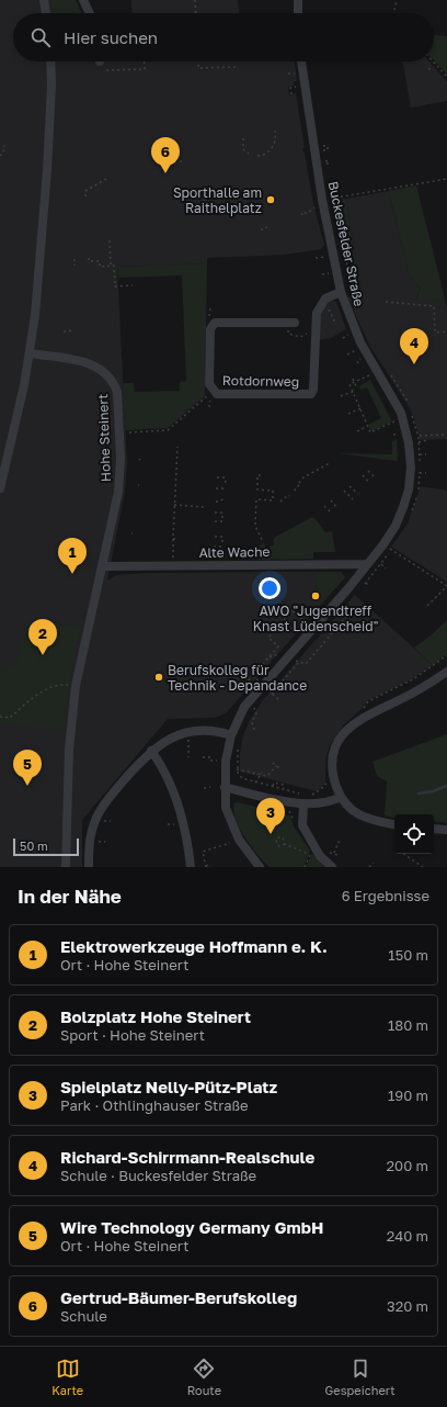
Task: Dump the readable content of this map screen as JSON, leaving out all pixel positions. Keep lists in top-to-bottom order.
{
  "streets": {
    "street": [
      "Buckesfelder Straße",
      "Rotdornweg",
      "Hohe Steinert",
      "Alte Wache"
    ]
  },
  "crossings": [
    ["Buckesfelder Straße", "Rotdornweg"],
    ["Buckesfelder Straße", "Alte Wache"],
    ["Hohe Steinert", "Alte Wache"]
  ],
  "places": ["Sporthalle am Raithelplatz", "AWO \"Jugendtreff Knast Lüdenscheid\"", "Berufskolleg für Technik - Depandance"],
  "scale_bar": "50 m",
  "page": {
    "search": "Hier suchen",
    "pins": [
      "6",
      "4",
      "1",
      "2",
      "5",
      "3"
    ],
    "scale": "50 m",
    "heading": ["In der Nähe", "6 Ergebnisse"],
    "list": [
      {
        "mark": "1",
        "name": "Elektrowerkzeuge Hoffmann e. K.",
        "note": "Ort · Hohe Steinert",
        "value": "150 m"
      },
      {
        "mark": "2",
        "name": "Bolzplatz Hohe Steinert",
        "note": "Sport · Hohe Steinert",
        "value": "180 m"
      },
      {
        "mark": "3",
        "name": "Spielplatz Nelly-Pütz-Platz",
        "note": "Park · Othlinghauser Straße",
        "value": "190 m"
      },
      {
        "mark": "4",
        "name": "Richard-Schirrmann-Realschule",
        "note": "Schule · Buckesfelder Straße",
        "value": "200 m"
      },
      {
        "mark": "5",
        "name": "Wire Technology Germany GmbH",
        "note": "Ort · Hohe Steinert",
        "value": "240 m"
      },
      {
        "mark": "6",
        "name": "Gertrud-Bäumer-Berufskolleg",
        "note": "Schule",
        "value": "320 m"
      }
    ],
    "nav": ["Karte", "Route", "Gespeichert"]
  }
}
